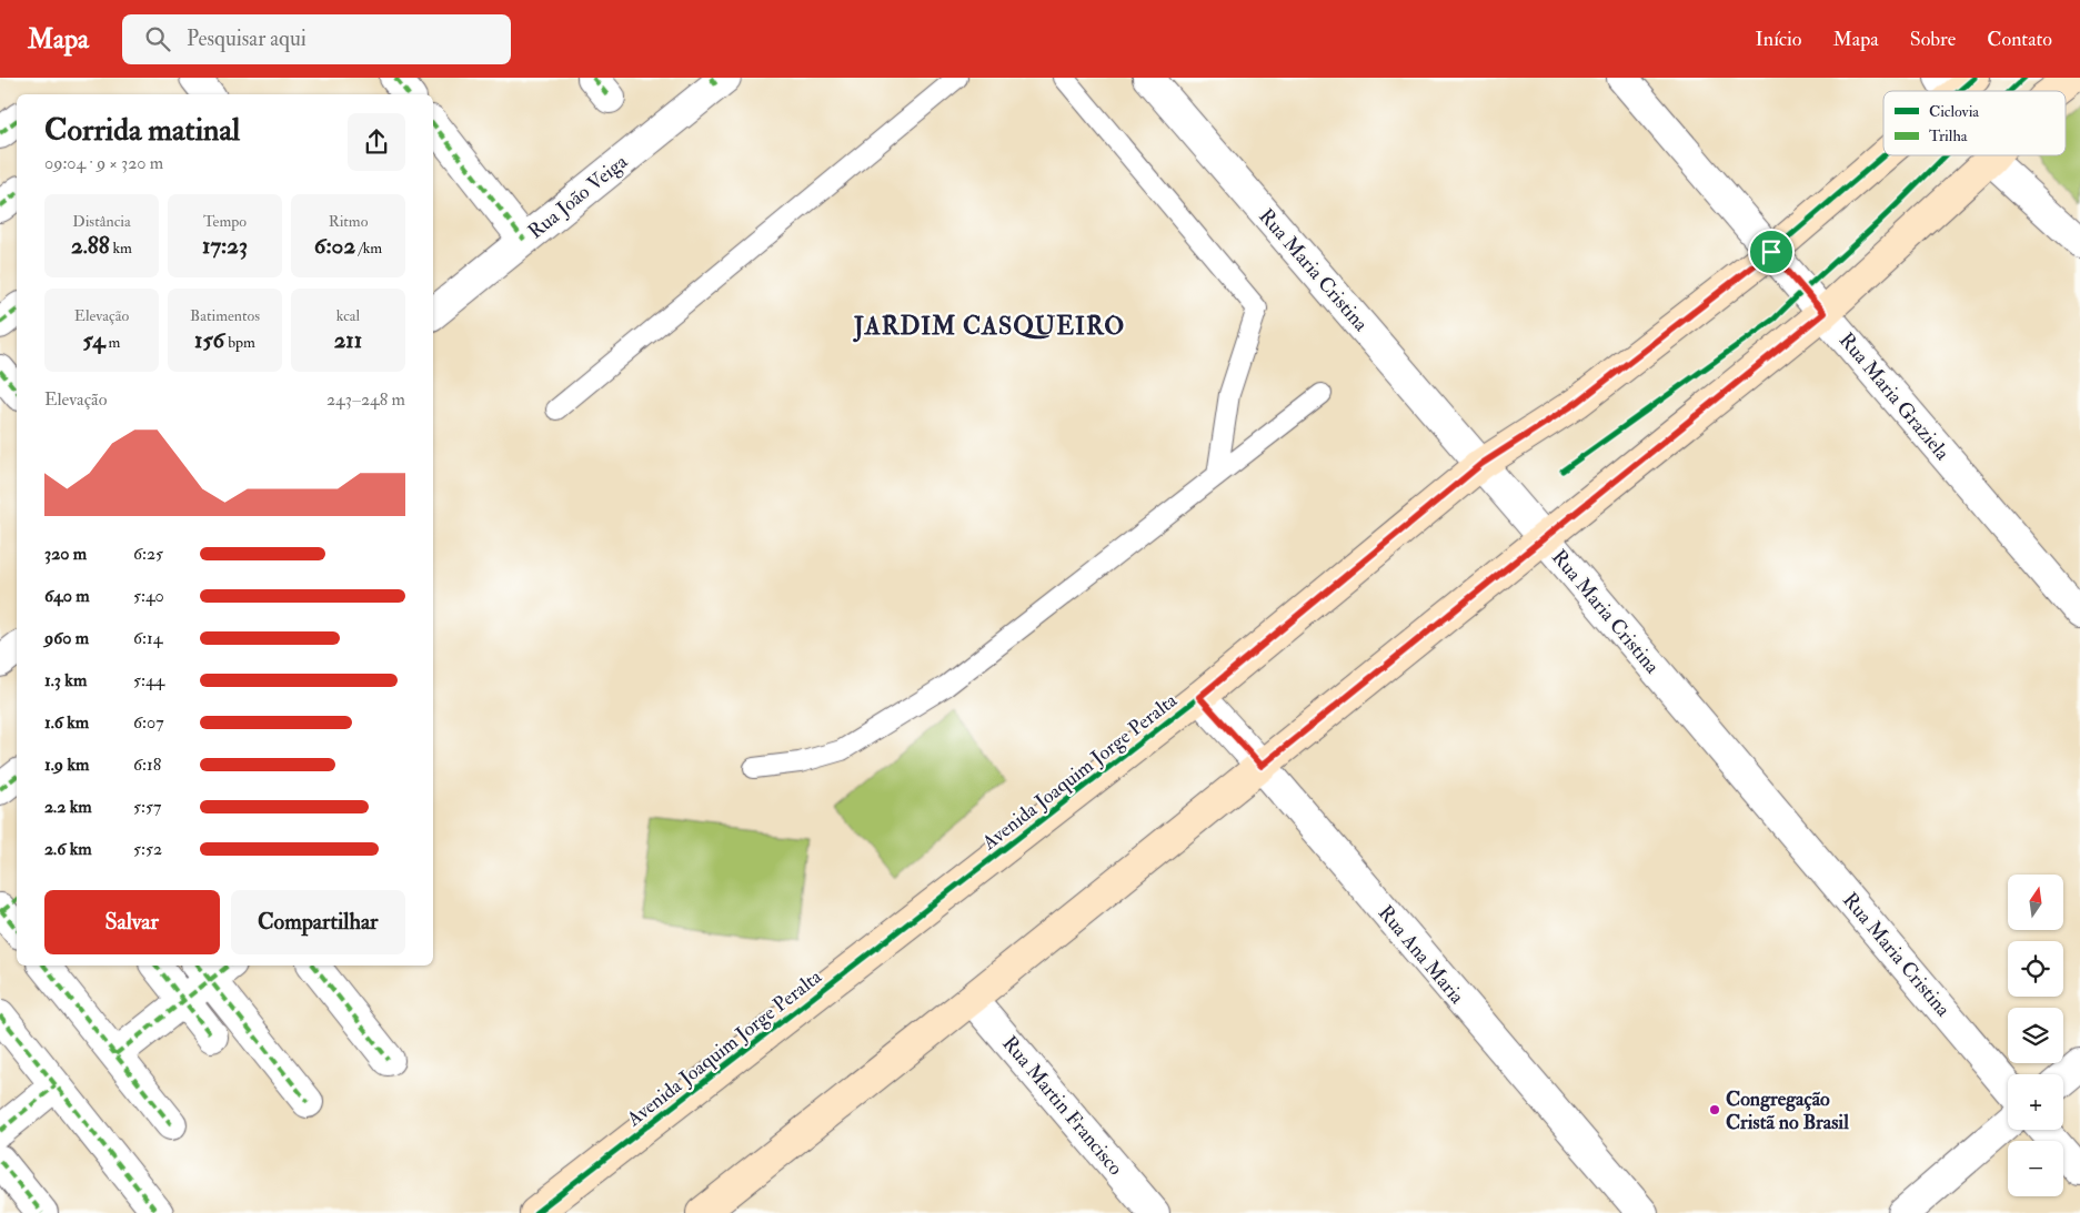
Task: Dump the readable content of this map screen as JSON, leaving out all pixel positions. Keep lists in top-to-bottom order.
{
  "streets": {
    "street": [
      "Rua João Veiga",
      "Rua Maria Cristina",
      "Rua Maria Graziela",
      "Avenida Joaquim Jorge Peralta",
      "Rua Ana Maria",
      "Rua Martin Francisco"
    ]
  },
  "crossings": [
    ["Rua Maria Cristina", "Avenida Joaquim Jorge Peralta"],
    ["Rua Maria Graziela", "Avenida Joaquim Jorge Peralta"],
    ["Avenida Joaquim Jorge Peralta", "Rua Ana Maria"]
  ],
  "districts": ["JARDIM CASQUEIRO"],
  "places": ["Congregação Cristã no Brasil"],
  "legend": ["Ciclovia", "Trilha"],
  "north": "top",
  "page": {
    "header": "Mapa",
    "search": "Pesquisar aqui",
    "nav": [
      "Início",
      "Mapa",
      "Sobre",
      "Contato"
    ],
    "heading": ["Corrida matinal", "09:04 · 9 × 320 m"],
    "stats": [
      ["Distância", "2.88 km"],
      ["Tempo", "17:23"],
      ["Ritmo", "6:02 /km"],
      ["Elevação", "54 m"],
      ["Batimentos", "156 bpm"],
      ["kcal", "211"]
    ],
    "chart": ["Elevação", "243–248 m"],
    "list": [
      {
        "name": "320 m",
        "note": "6:25"
      },
      {
        "name": "640 m",
        "note": "5:40"
      },
      {
        "name": "960 m",
        "note": "6:14"
      },
      {
        "name": "1.3 km",
        "note": "5:44"
      },
      {
        "name": "1.6 km",
        "note": "6:07"
      },
      {
        "name": "1.9 km",
        "note": "6:18"
      },
      {
        "name": "2.2 km",
        "note": "5:57"
      },
      {
        "name": "2.6 km",
        "note": "5:52"
      }
    ],
    "map_buttons": ["+", "−"],
    "buttons": ["Salvar", "Compartilhar"]
  }
}
